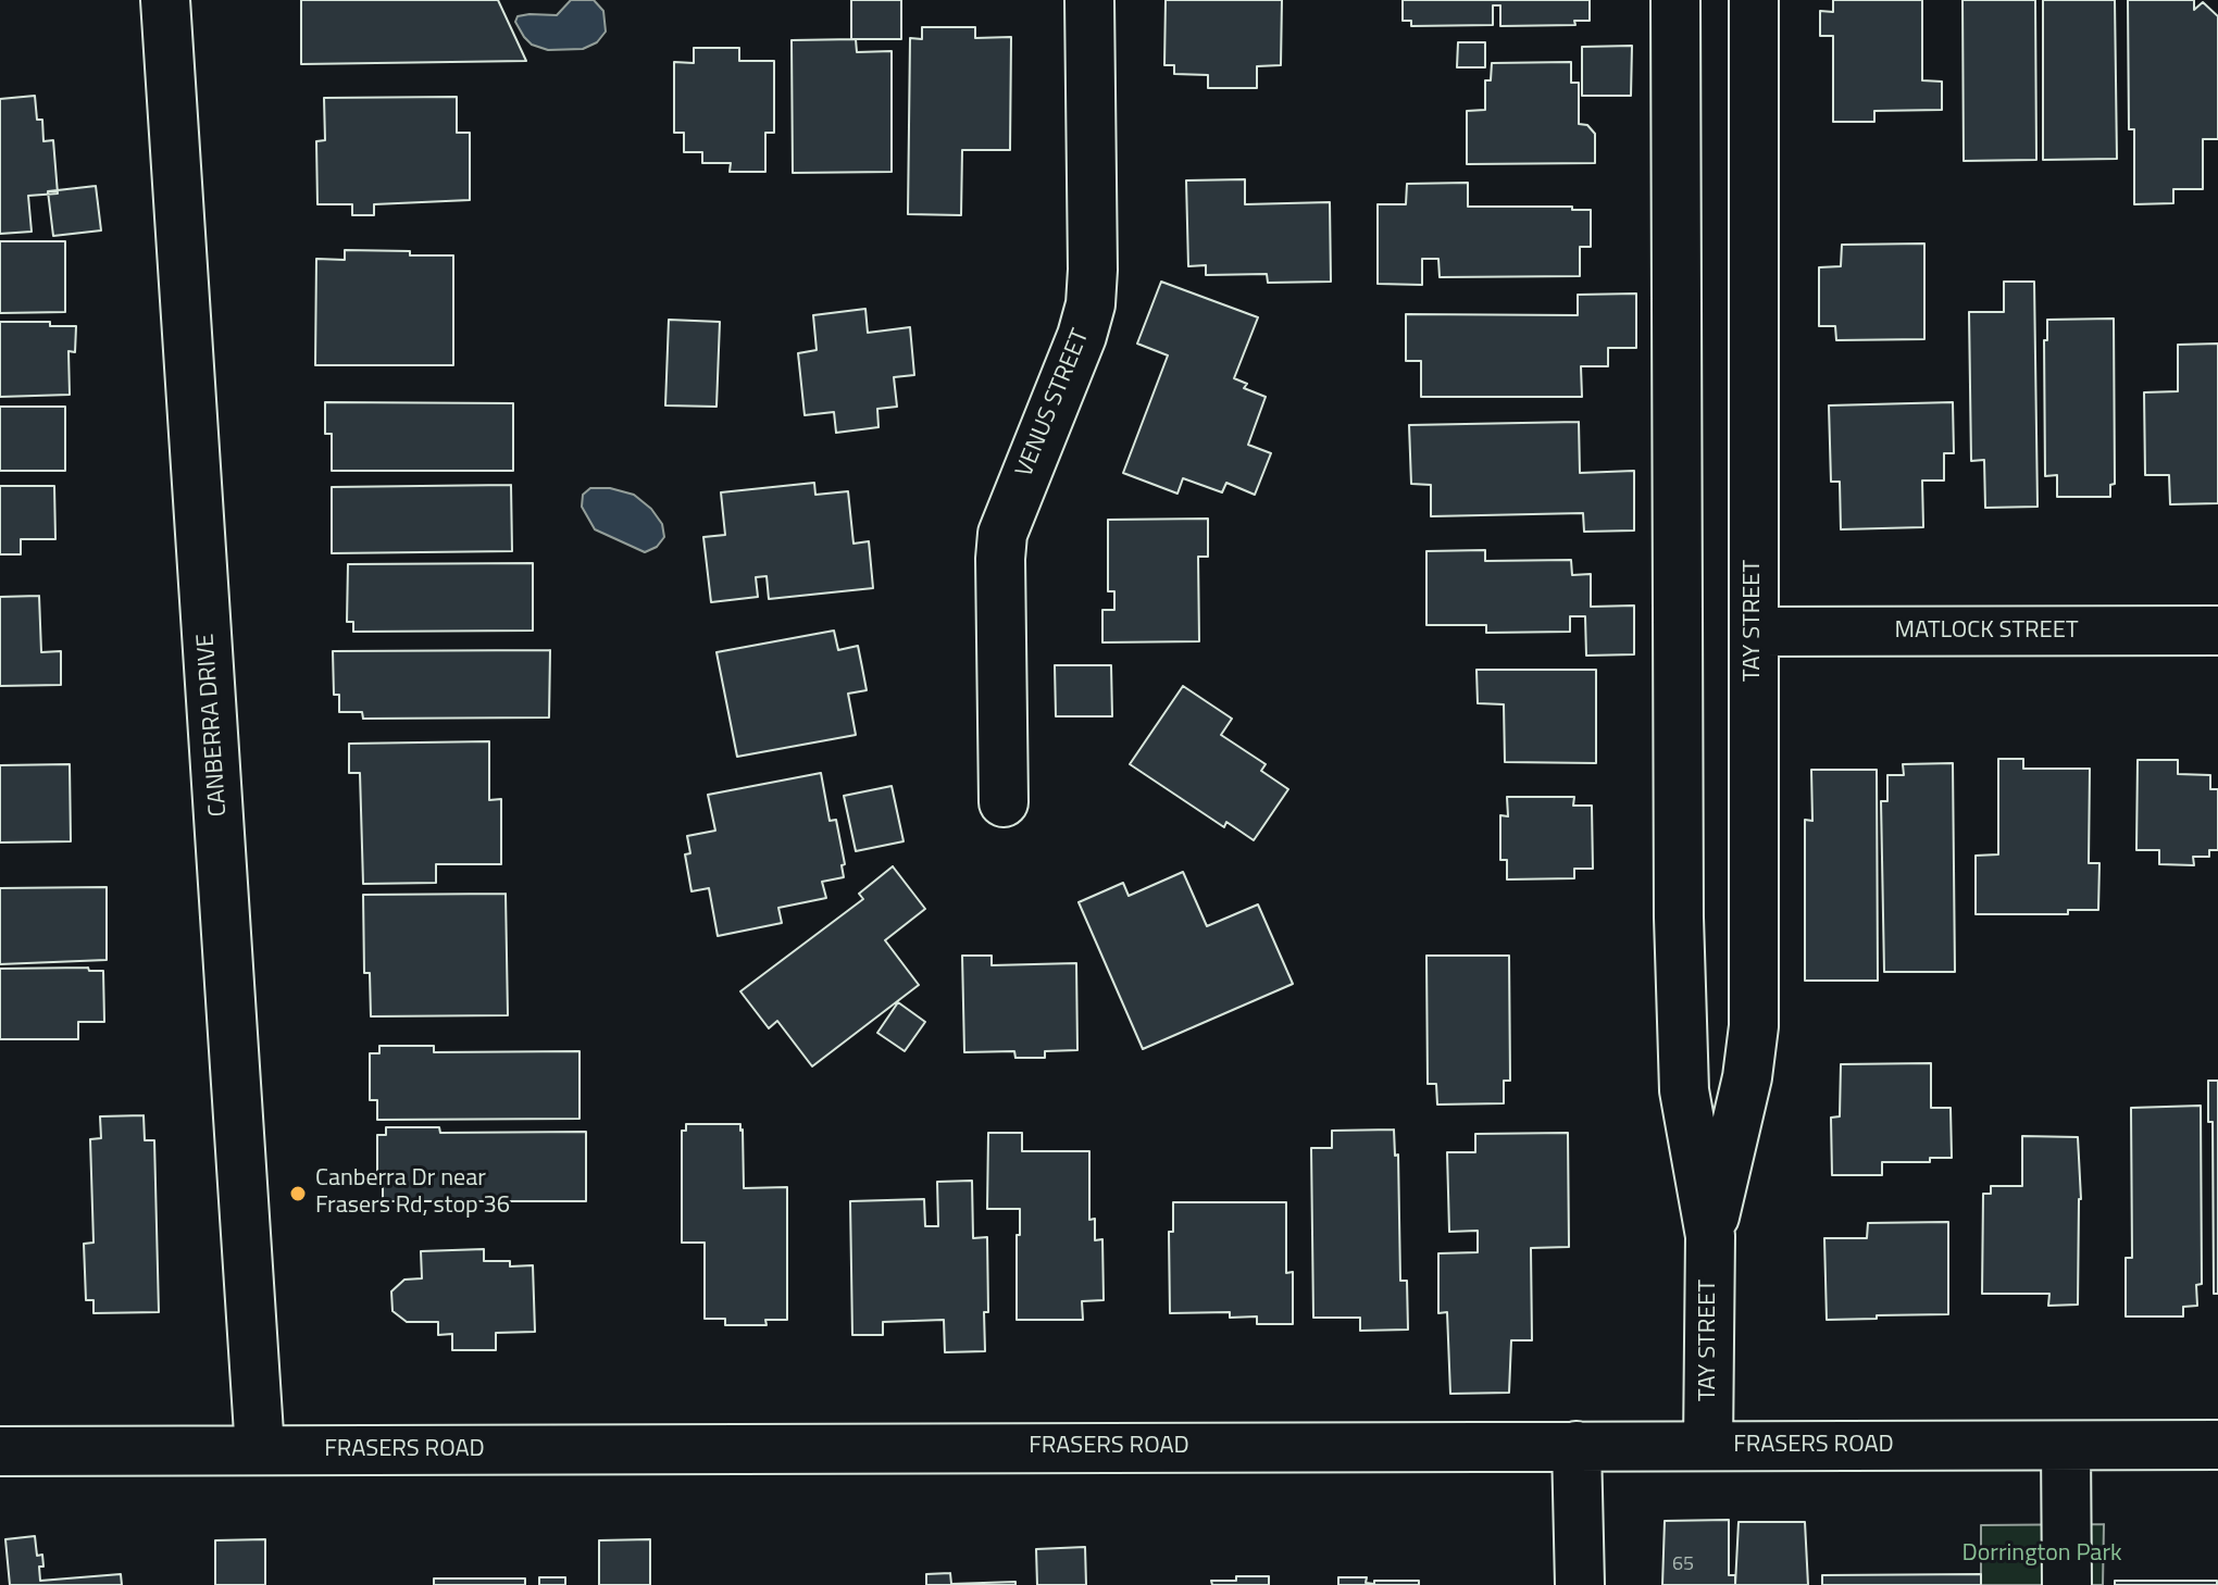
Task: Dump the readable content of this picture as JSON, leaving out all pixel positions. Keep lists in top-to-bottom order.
{
  "streets": {
    "street": [
      "VENUS STREET",
      "TAY STREET",
      "MATLOCK STREET",
      "CANBERRA DRIVE",
      "FRASERS ROAD"
    ]
  },
  "crossings": [
    ["TAY STREET", "MATLOCK STREET"],
    ["TAY STREET", "FRASERS ROAD"],
    ["CANBERRA DRIVE", "FRASERS ROAD"]
  ],
  "parks": ["Dorrington Park"],
  "places": ["Canberra Dr near Frasers Rd, stop 36"],
  "house_numbers": ["65"]
}
